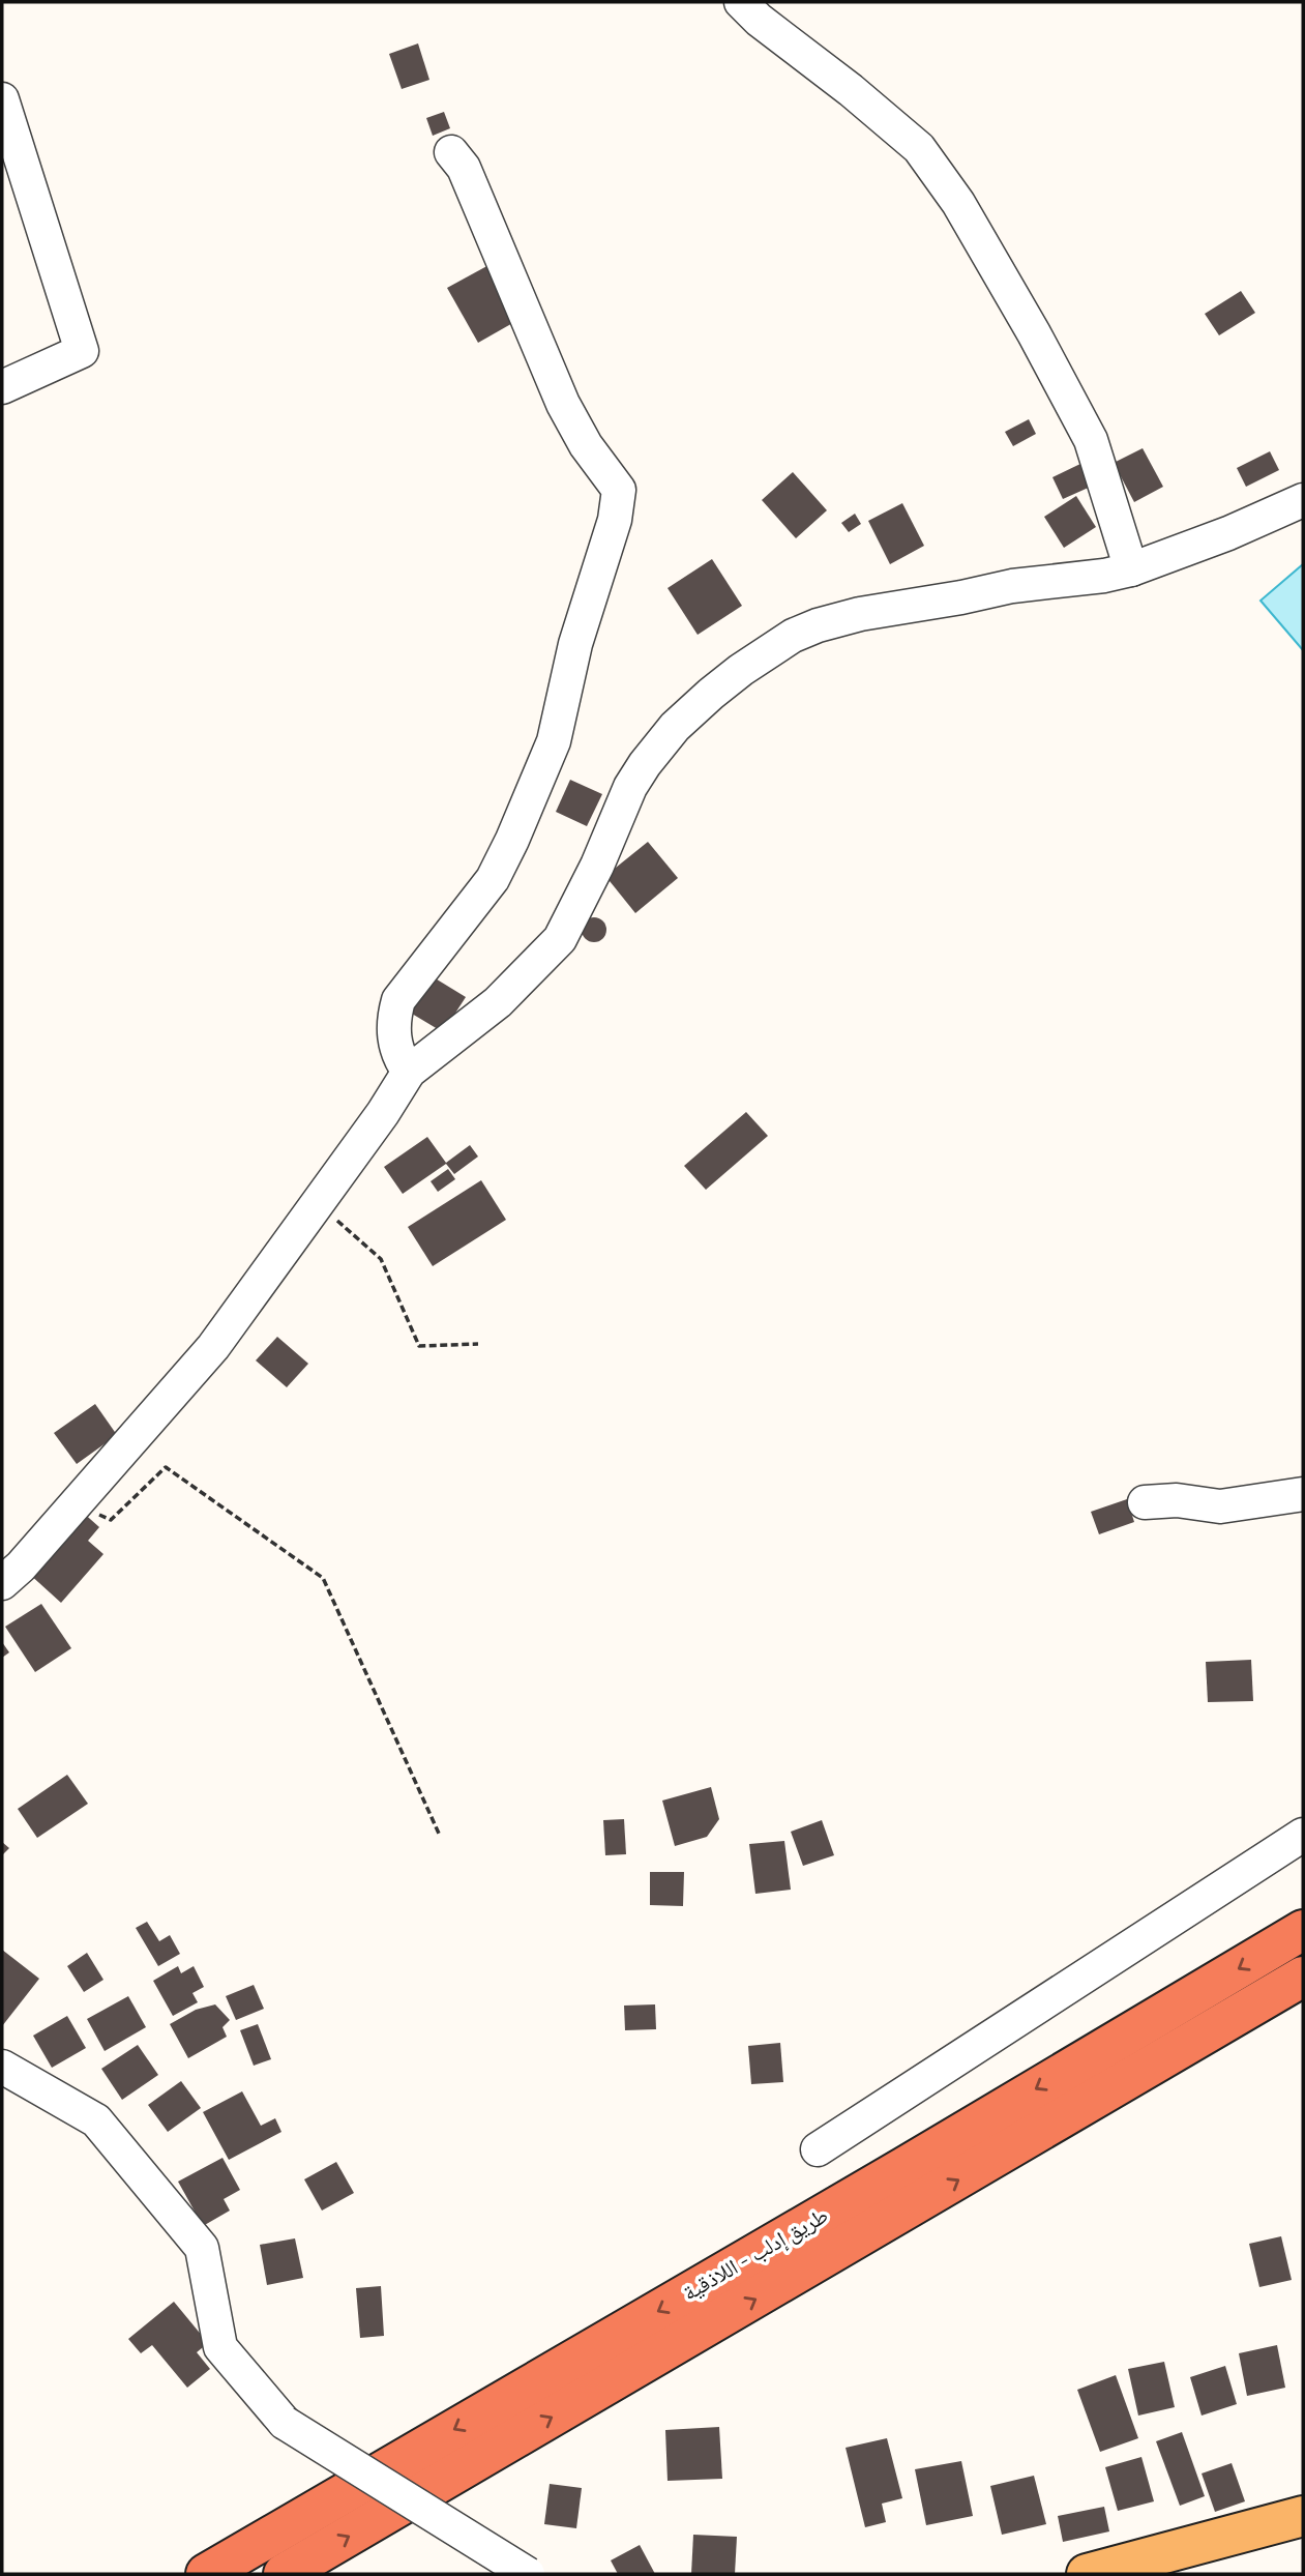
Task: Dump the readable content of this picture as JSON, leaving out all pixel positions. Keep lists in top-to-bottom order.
{
  "streets": {
    "highway": ["طريق إدلب - اللاذقية"]
  }
}
